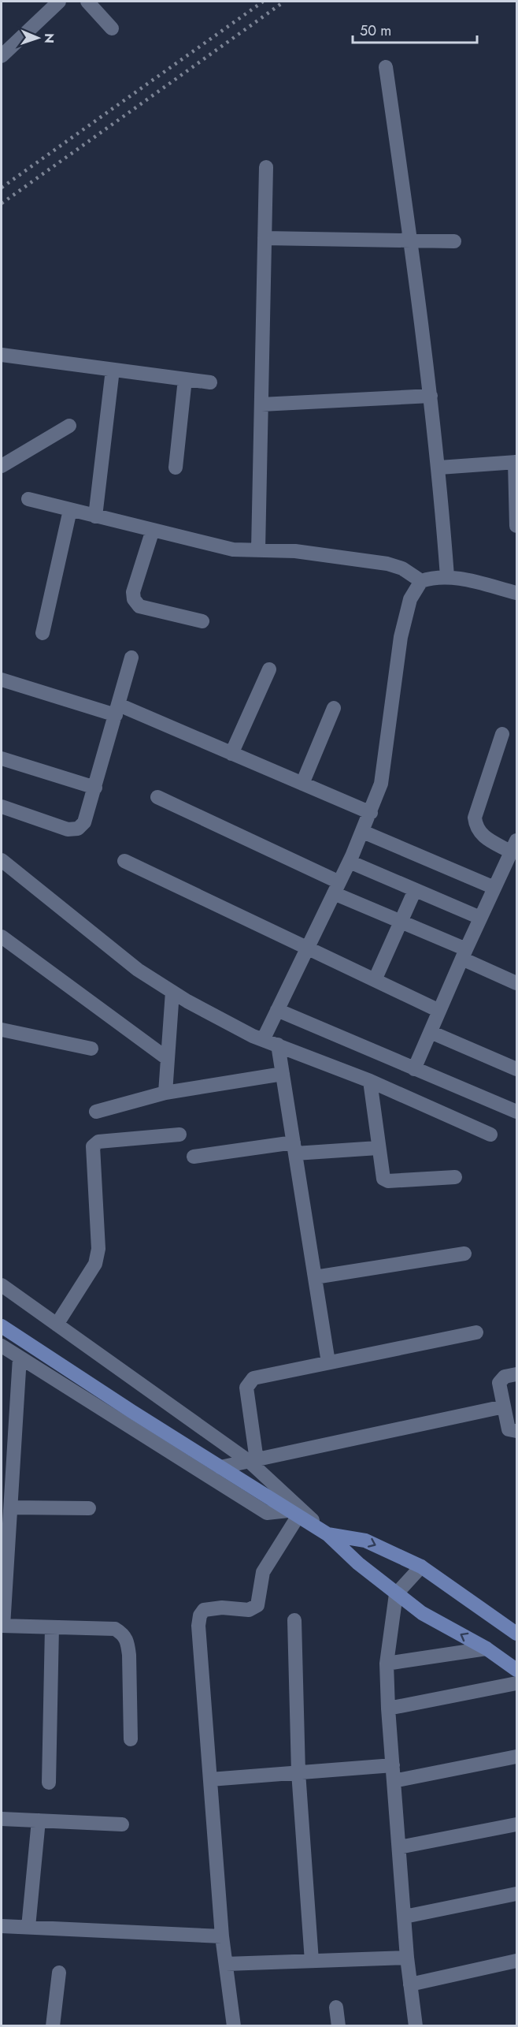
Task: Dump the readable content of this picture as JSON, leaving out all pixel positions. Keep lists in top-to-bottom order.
{
  "scale_bar": "50 m",
  "north": "right"
}
